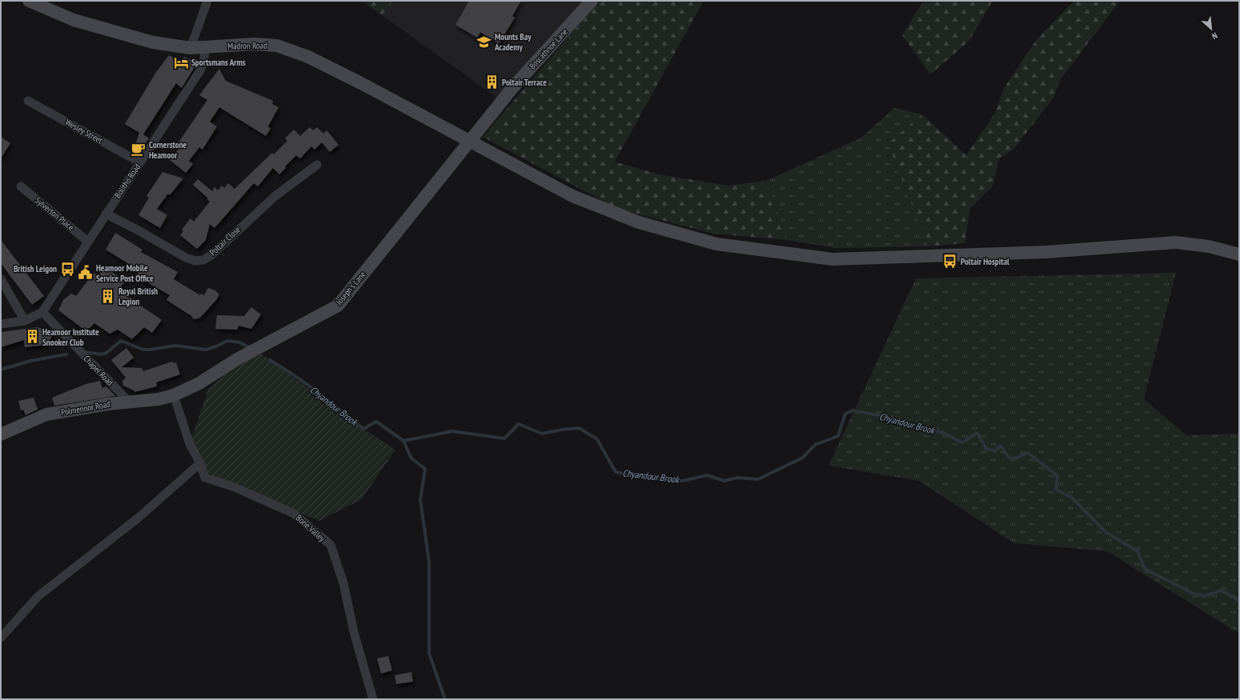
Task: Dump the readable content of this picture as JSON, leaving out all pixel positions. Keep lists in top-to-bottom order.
{
  "streets": {
    "main road": [
      "Madron Road",
      "Boscathnoe Lane",
      "Joseph's Lane",
      "Polmennor Road"
    ],
    "street": [
      "Wesley Street",
      "Bolitho Road",
      "Sylverton Place",
      "Poltair Close",
      "Chapel Road",
      "Bone Valley"
    ]
  },
  "crossings": [
    ["Madron Road", "Boscathnoe Lane"],
    ["Madron Road", "Bolitho Road"],
    ["Madron Road", "Joseph's Lane"],
    ["Boscathnoe Lane", "Joseph's Lane"],
    ["Wesley Street", "Bolitho Road"],
    ["Bolitho Road", "Sylverton Place"],
    ["Bolitho Road", "Poltair Close"],
    ["Bolitho Road", "Chapel Road"],
    ["Joseph's Lane", "Polmennor Road"],
    ["Joseph's Lane", "Bone Valley"],
    ["Chapel Road", "Polmennor Road"],
    ["Polmennor Road", "Bone Valley"]
  ],
  "water": ["Chyandour Brook"],
  "places": {
    "school or university": ["Mounts Bay Academy"],
    "hotel": ["Sportsmans Arms"],
    "building": ["Poltair Terrace", "Royal British Legion", "Heamoor Institute Snooker Club"],
    "cafe": ["Cornerstone Heamoor"],
    "bus stop": ["Poltair Hospital", "British Leigon"],
    "public building": ["Heamoor Mobile Service Post Office"]
  },
  "north": "bottom right"
}
